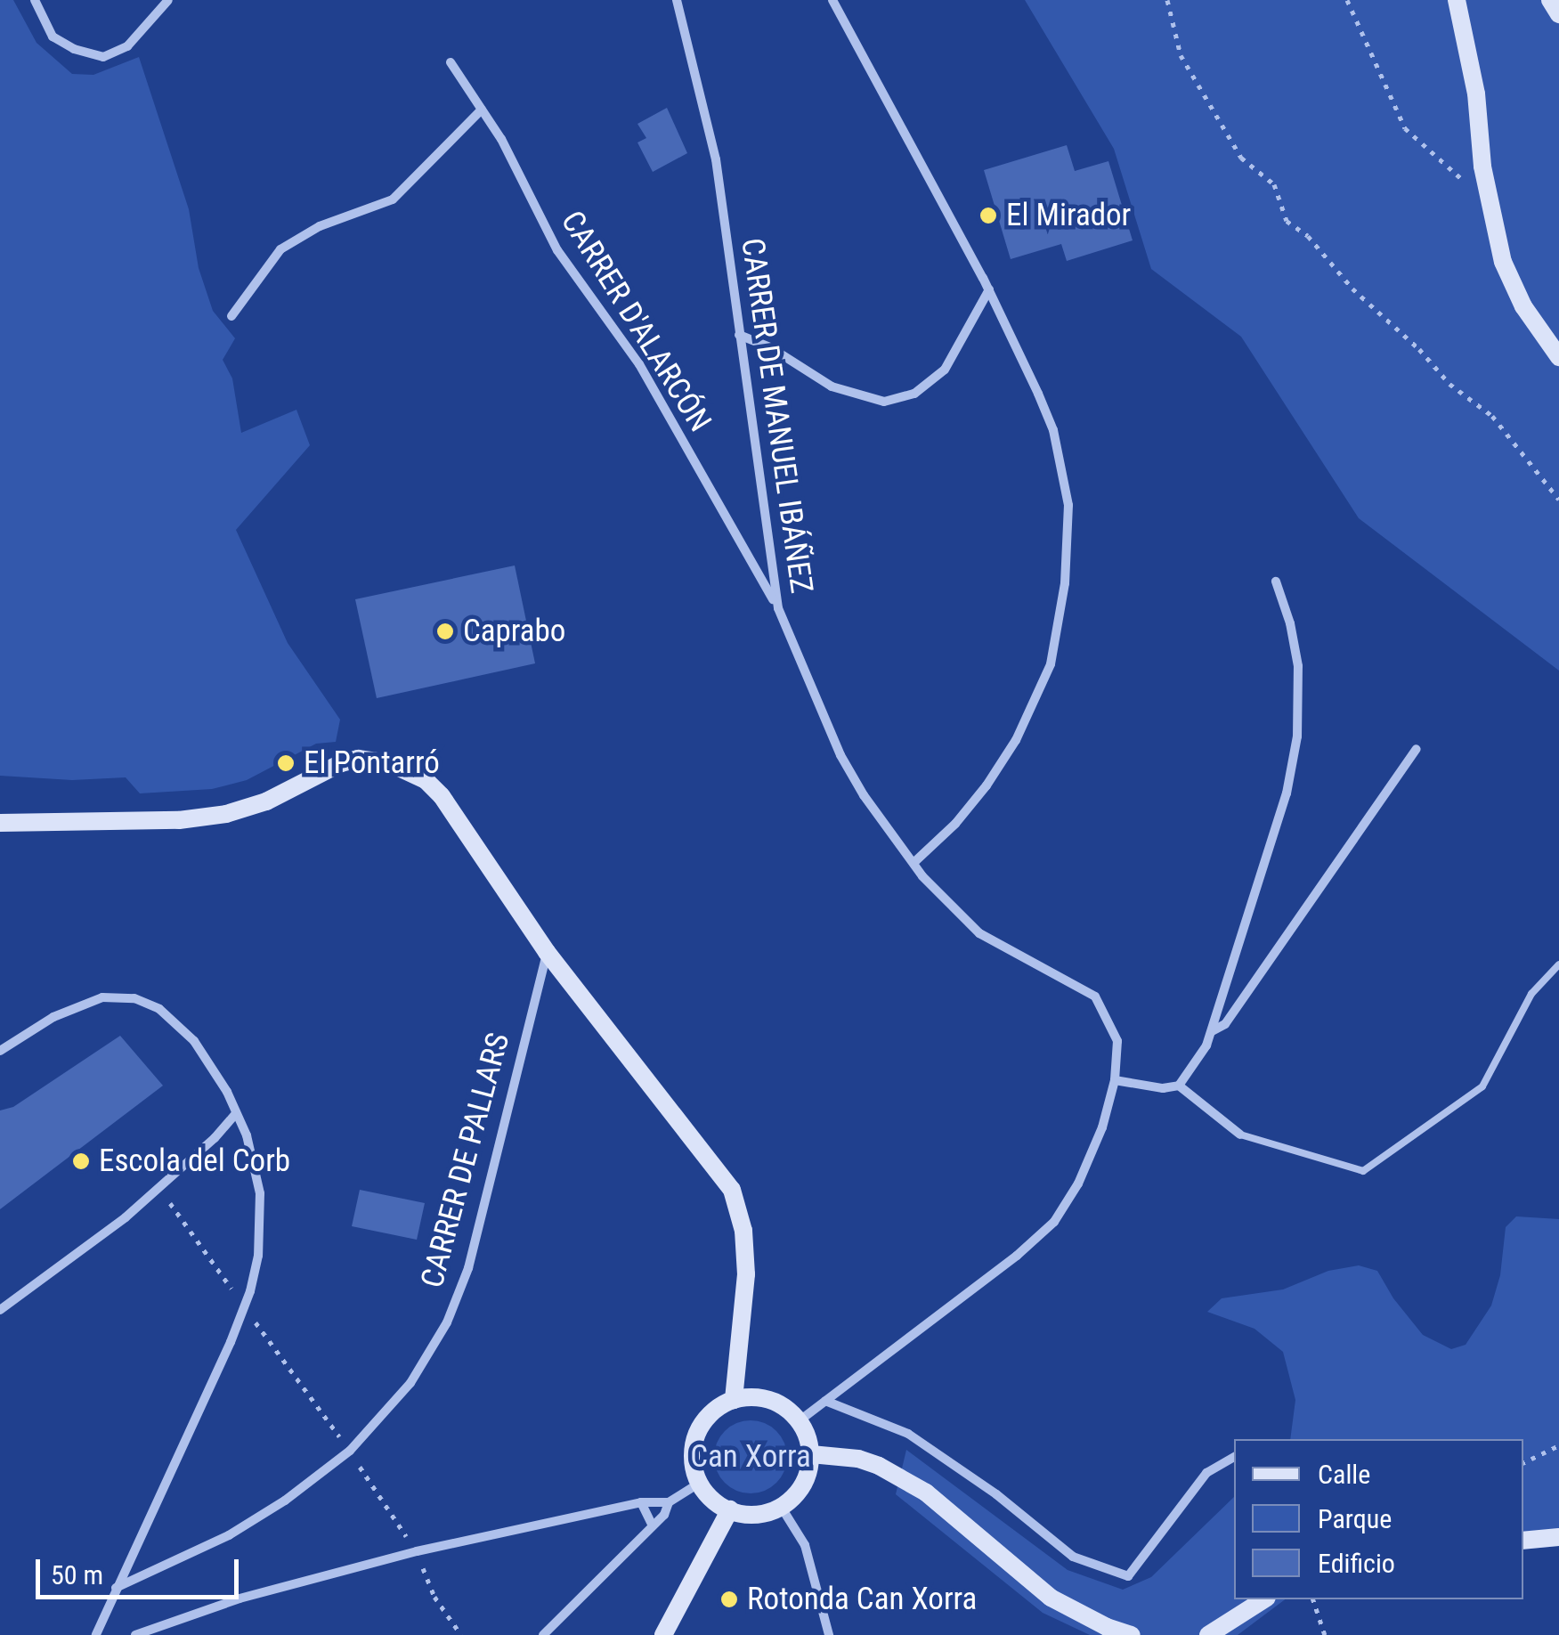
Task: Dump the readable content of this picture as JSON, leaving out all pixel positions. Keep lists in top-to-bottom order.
{
  "streets": {
    "street": ["CARRER D'ALARCÓN", "CARRER DE MANUEL IBÁÑEZ", "CARRER DE PALLARS"]
  },
  "crossings": [
    ["CARRER D'ALARCÓN", "CARRER DE MANUEL IBÁÑEZ"]
  ],
  "parks": ["Can Xorra"],
  "places": [
    "El Mirador",
    "Caprabo",
    "El Pontarró",
    "Escola del Corb",
    "Rotonda Can Xorra"
  ],
  "legend": ["Calle", "Parque", "Edificio"],
  "scale_bar": "50 m"
}
